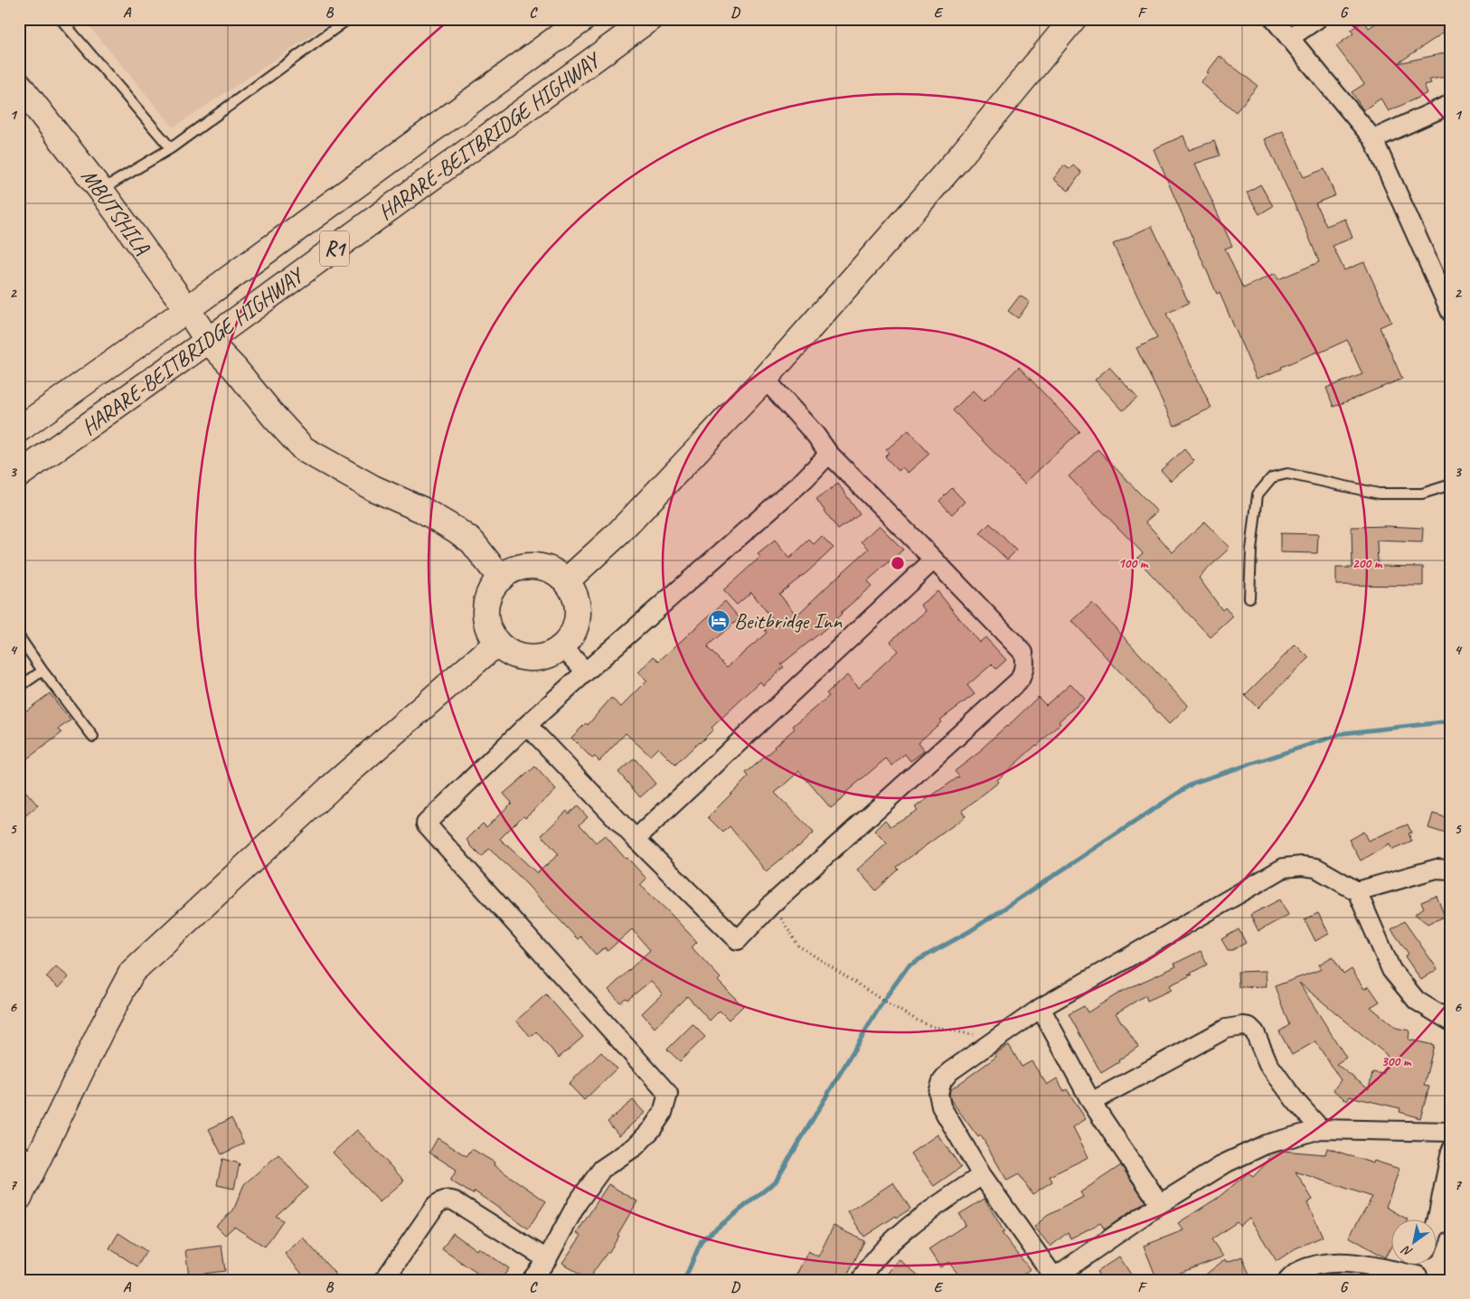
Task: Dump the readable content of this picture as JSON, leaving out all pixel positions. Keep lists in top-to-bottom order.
{
  "streets": {
    "main road": ["HARARE-BEITBRIDGE HIGHWAY", "MBUTSHILA", "R1"]
  },
  "crossings": [
    ["HARARE-BEITBRIDGE HIGHWAY", "MBUTSHILA"]
  ],
  "places": {
    "hotel": ["Beitbridge Inn"]
  },
  "north": "bottom left",
  "grid": {
    "columns": [
      "A",
      "B",
      "C",
      "D",
      "E",
      "F",
      "G"
    ],
    "rows": [
      "1",
      "2",
      "3",
      "4",
      "5",
      "6",
      "7"
    ]
  },
  "rings": ["100 m", "200 m", "300 m"]
}
